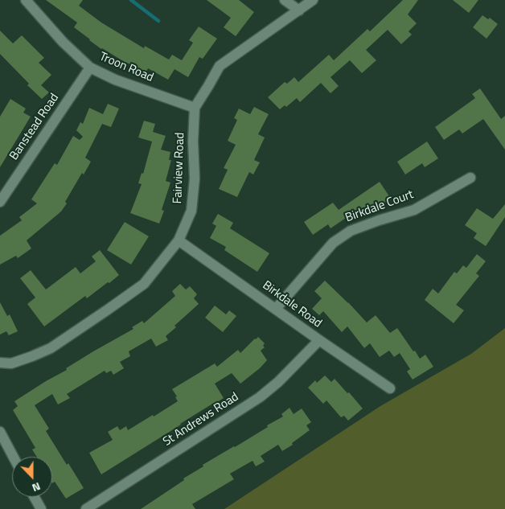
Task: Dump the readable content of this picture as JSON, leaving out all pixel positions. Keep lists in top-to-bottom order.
{
  "streets": {
    "street": [
      "Troon Road",
      "Banstead Road",
      "Fairview Road",
      "Birkdale Court",
      "Birkdale Road",
      "St Andrews Road"
    ]
  },
  "crossings": [
    ["Troon Road", "Banstead Road"],
    ["Troon Road", "Fairview Road"],
    ["Fairview Road", "Birkdale Road"],
    ["Birkdale Court", "Birkdale Road"],
    ["Birkdale Road", "St Andrews Road"]
  ],
  "north": "bottom"
}
